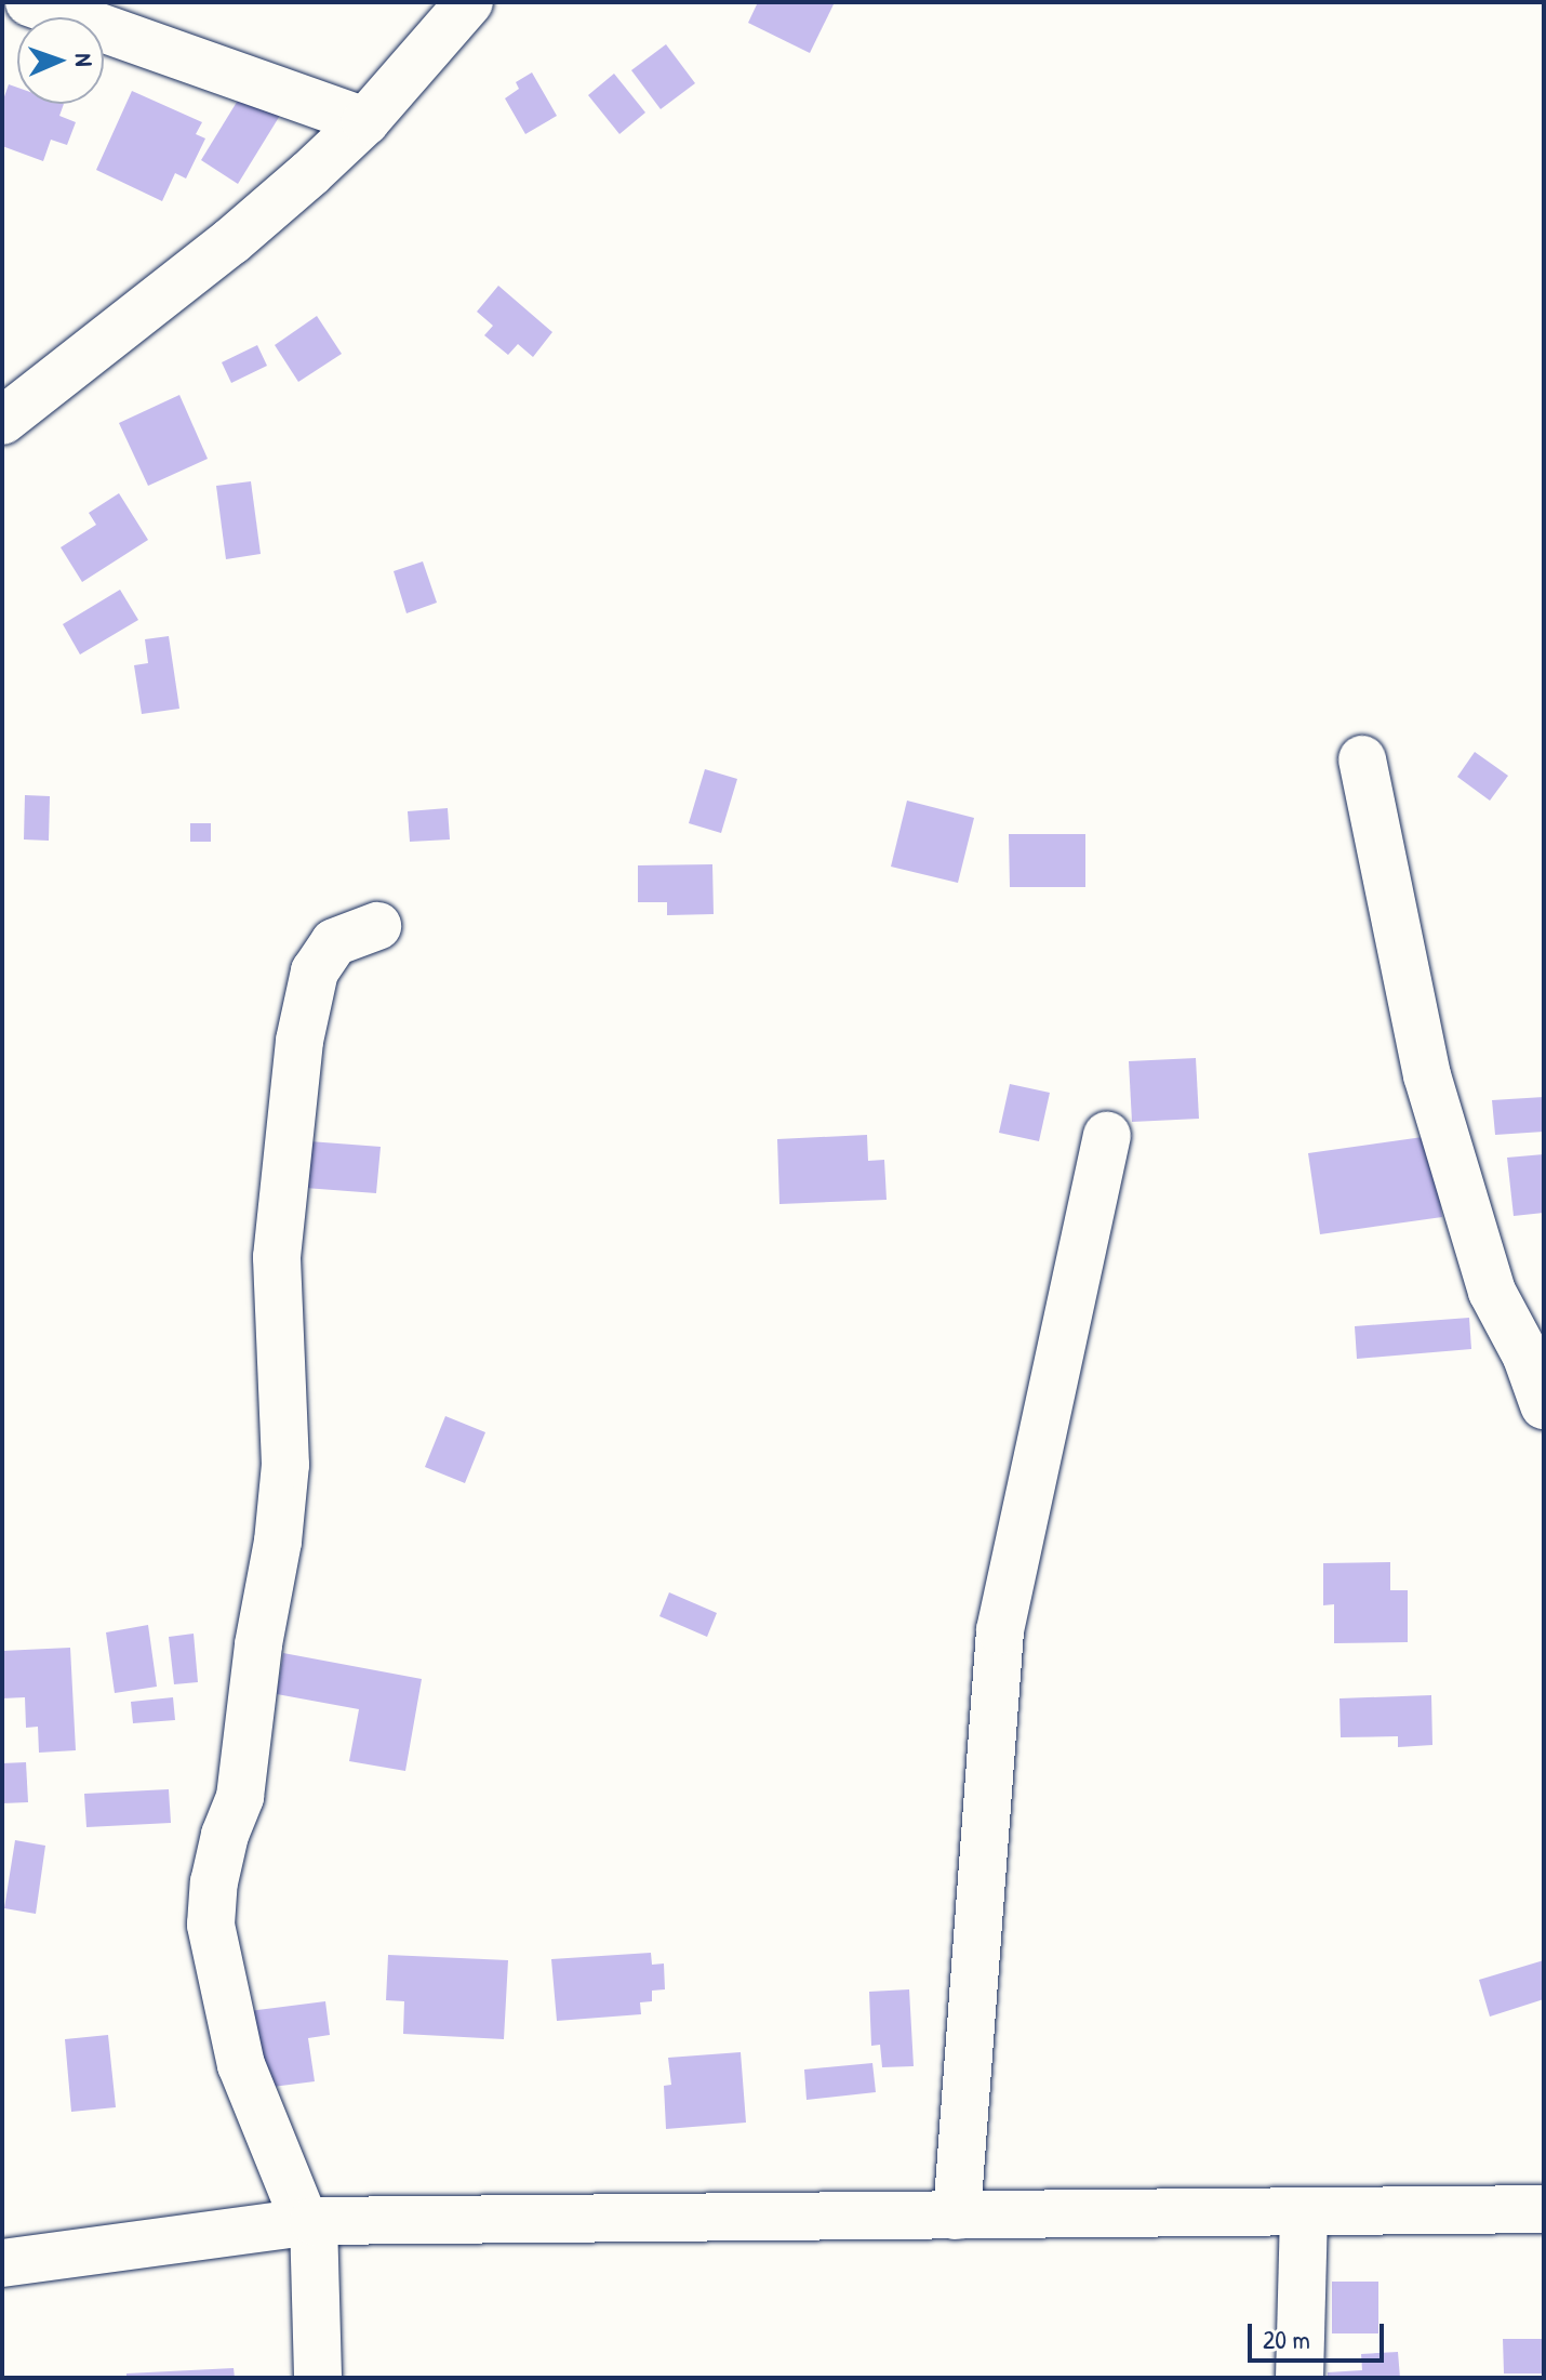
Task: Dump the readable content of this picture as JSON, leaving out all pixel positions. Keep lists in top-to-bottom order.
{
  "scale_bar": "20 m",
  "north": "right"
}
